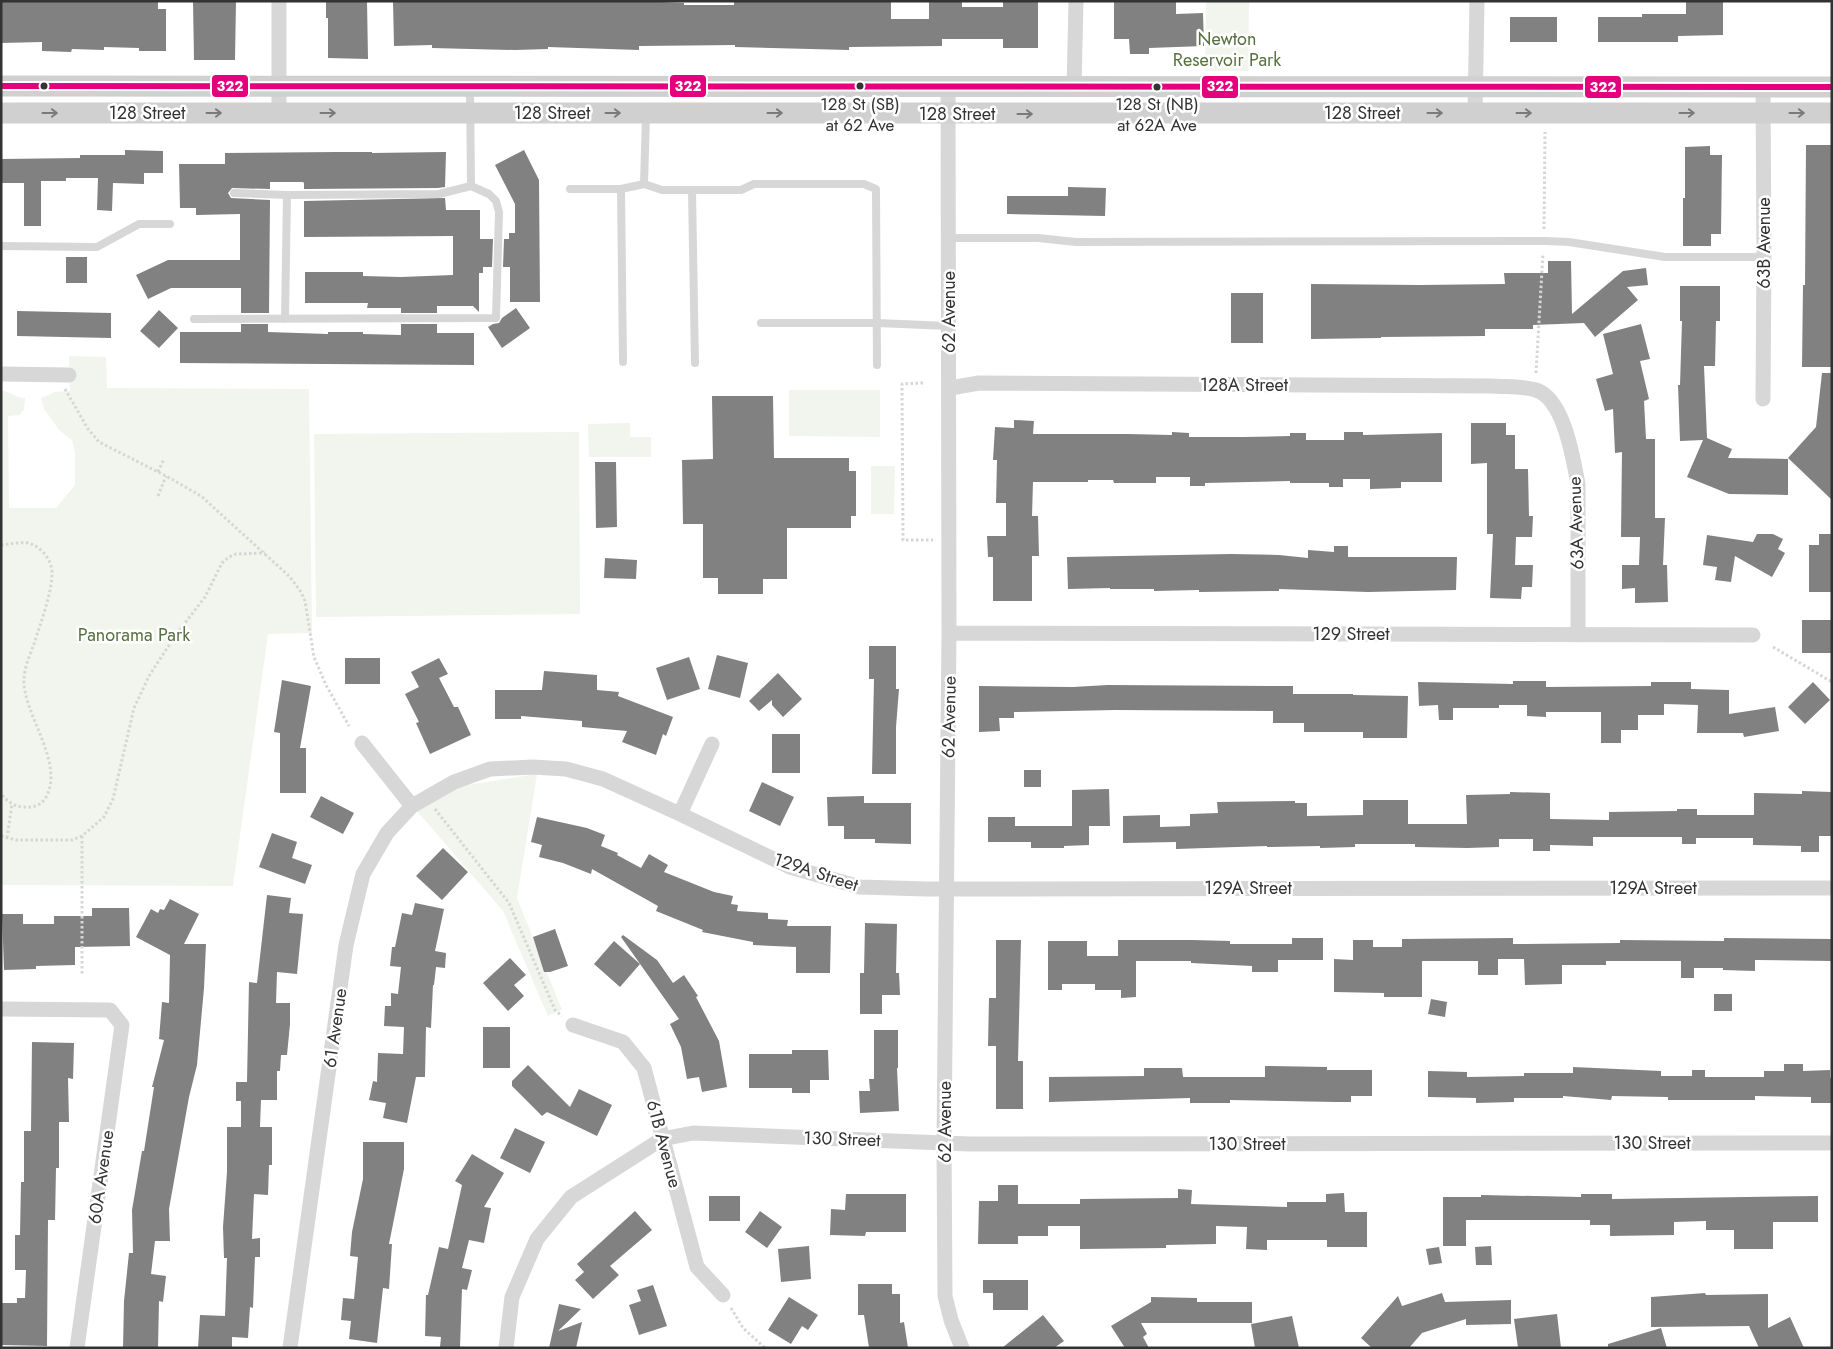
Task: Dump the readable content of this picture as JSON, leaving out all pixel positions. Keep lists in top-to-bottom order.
{
  "streets": {
    "main road": ["128 Street"],
    "street": [
      "63B Avenue",
      "62 Avenue",
      "128A Street",
      "63A Avenue",
      "129 Street",
      "129A Street",
      "61 Avenue",
      "130 Street",
      "61B Avenue",
      "60A Avenue"
    ]
  },
  "crossings": [
    ["128 Street", "63B Avenue"],
    ["128 Street", "62 Avenue"],
    ["62 Avenue", "128A Street"],
    ["62 Avenue", "129 Street"],
    ["62 Avenue", "129A Street"],
    ["62 Avenue", "130 Street"],
    ["128A Street", "63A Avenue"],
    ["63A Avenue", "129 Street"],
    ["129A Street", "61 Avenue"],
    ["130 Street", "61B Avenue"]
  ],
  "parks": ["Newton Reservoir Park", "Panorama Park"],
  "places": ["128 St (SB) at 62 Ave", "128 St (NB) at 62A Ave"],
  "lines": ["transit line 322"]
}
